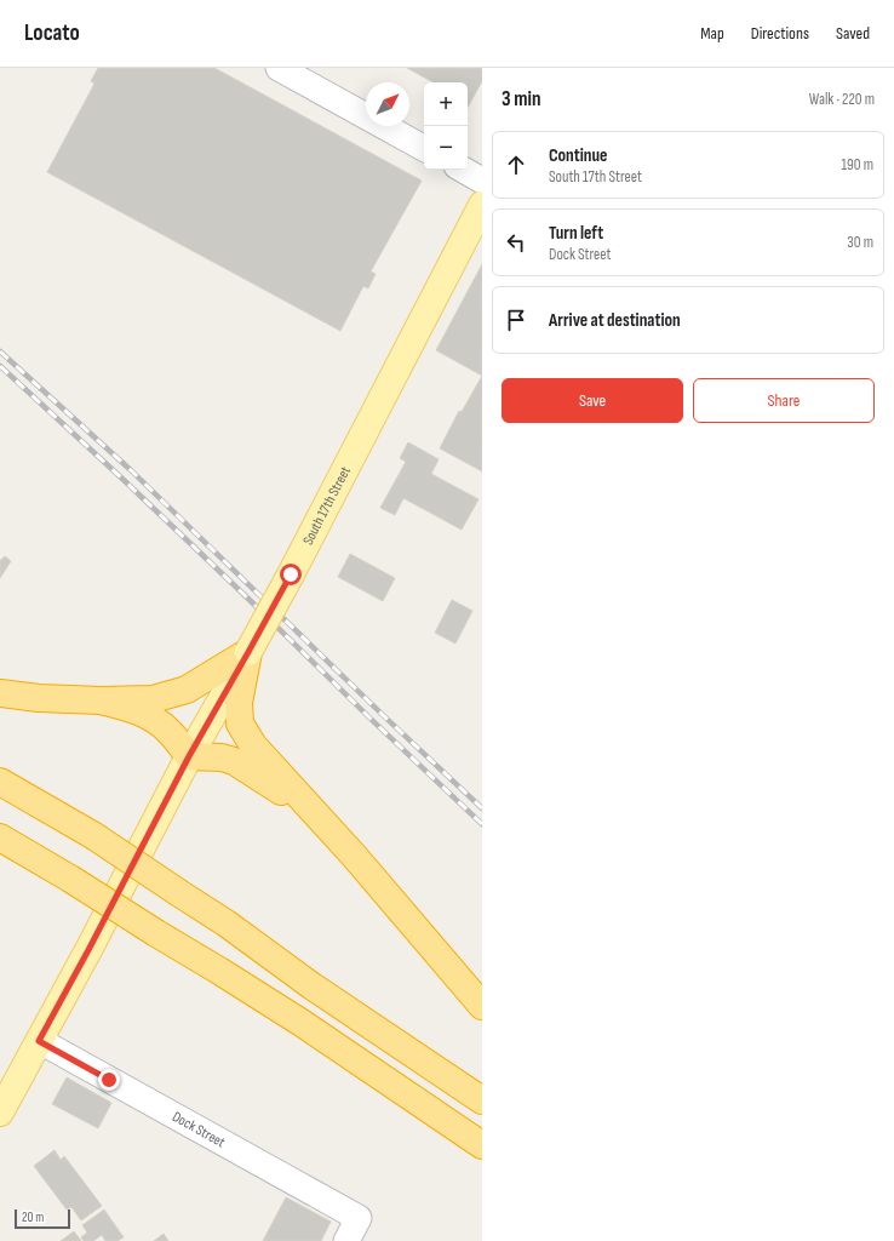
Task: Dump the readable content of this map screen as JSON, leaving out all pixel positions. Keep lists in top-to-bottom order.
{
  "streets": {
    "main road": ["South 17th Street"],
    "street": ["Dock Street"]
  },
  "crossings": [
    ["South 17th Street", "Dock Street"]
  ],
  "scale_bar": "20 m",
  "north": "top right",
  "page": {
    "header": "Locato",
    "nav": ["Map", "Directions", "Saved"],
    "heading": ["3 min", "Walk · 220 m"],
    "map_buttons": ["+", "−"],
    "list": [
      ["Continue", "South 17th Street", "190 m"],
      ["Turn left", "Dock Street", "30 m"],
      "Arrive at destination"
    ],
    "buttons": ["Save", "Share"],
    "scale": "20 m"
  }
}
